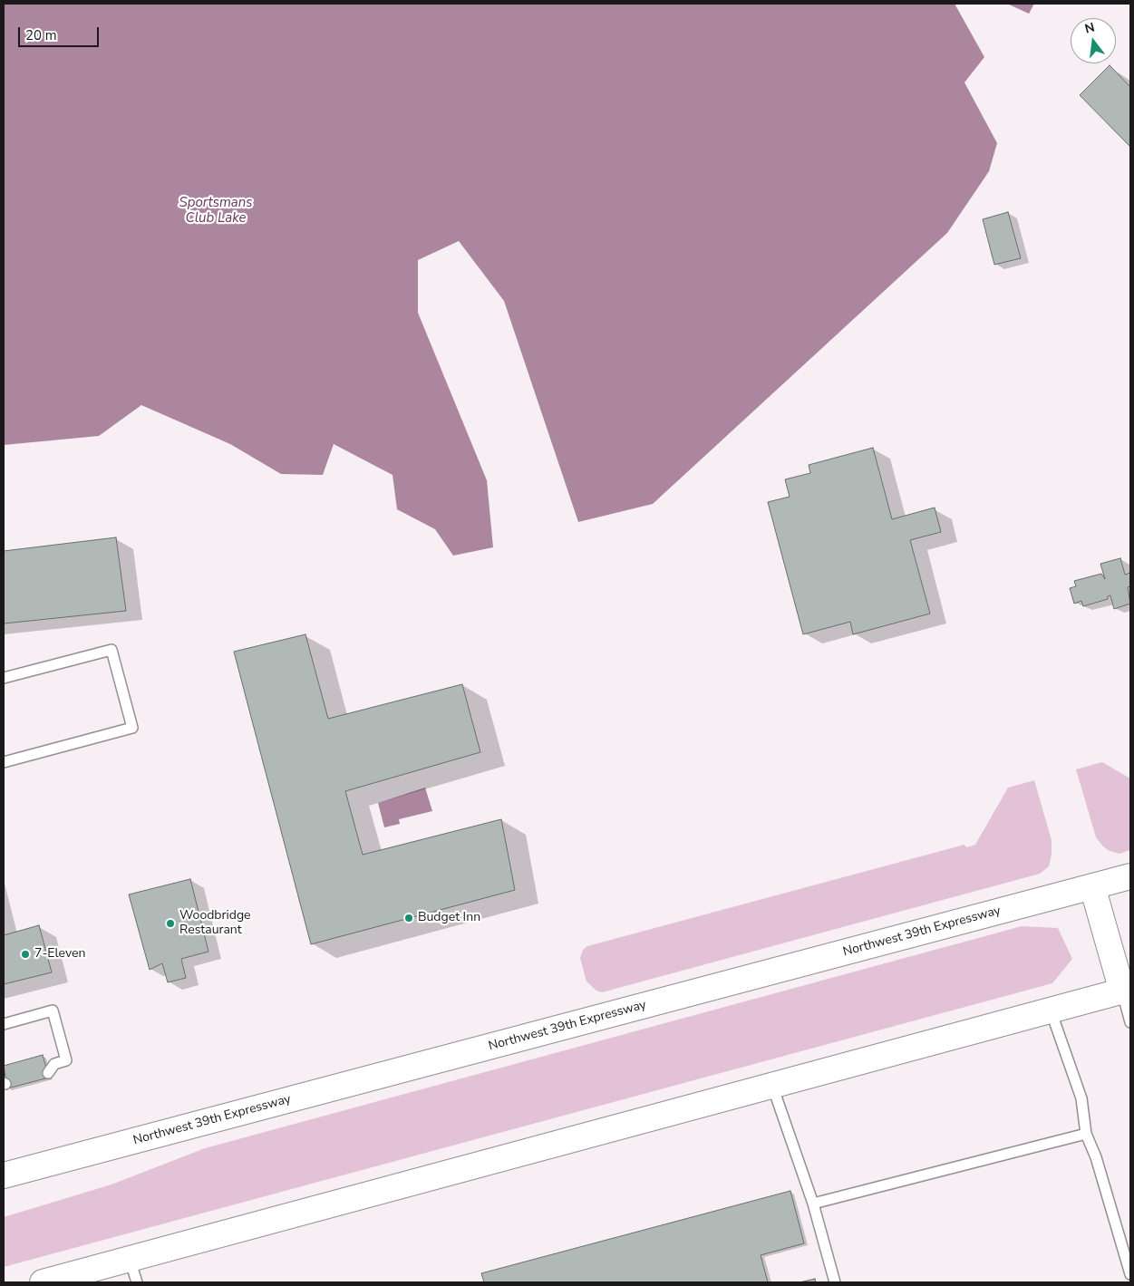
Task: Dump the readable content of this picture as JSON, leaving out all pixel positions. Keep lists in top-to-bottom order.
{
  "streets": {
    "highway": ["Northwest 39th Expressway"]
  },
  "water": ["Sportsmans Club Lake"],
  "places": ["Budget Inn", "Woodbridge Restaurant", "7-Eleven"],
  "scale_bar": "20 m",
  "north": "top"
}
